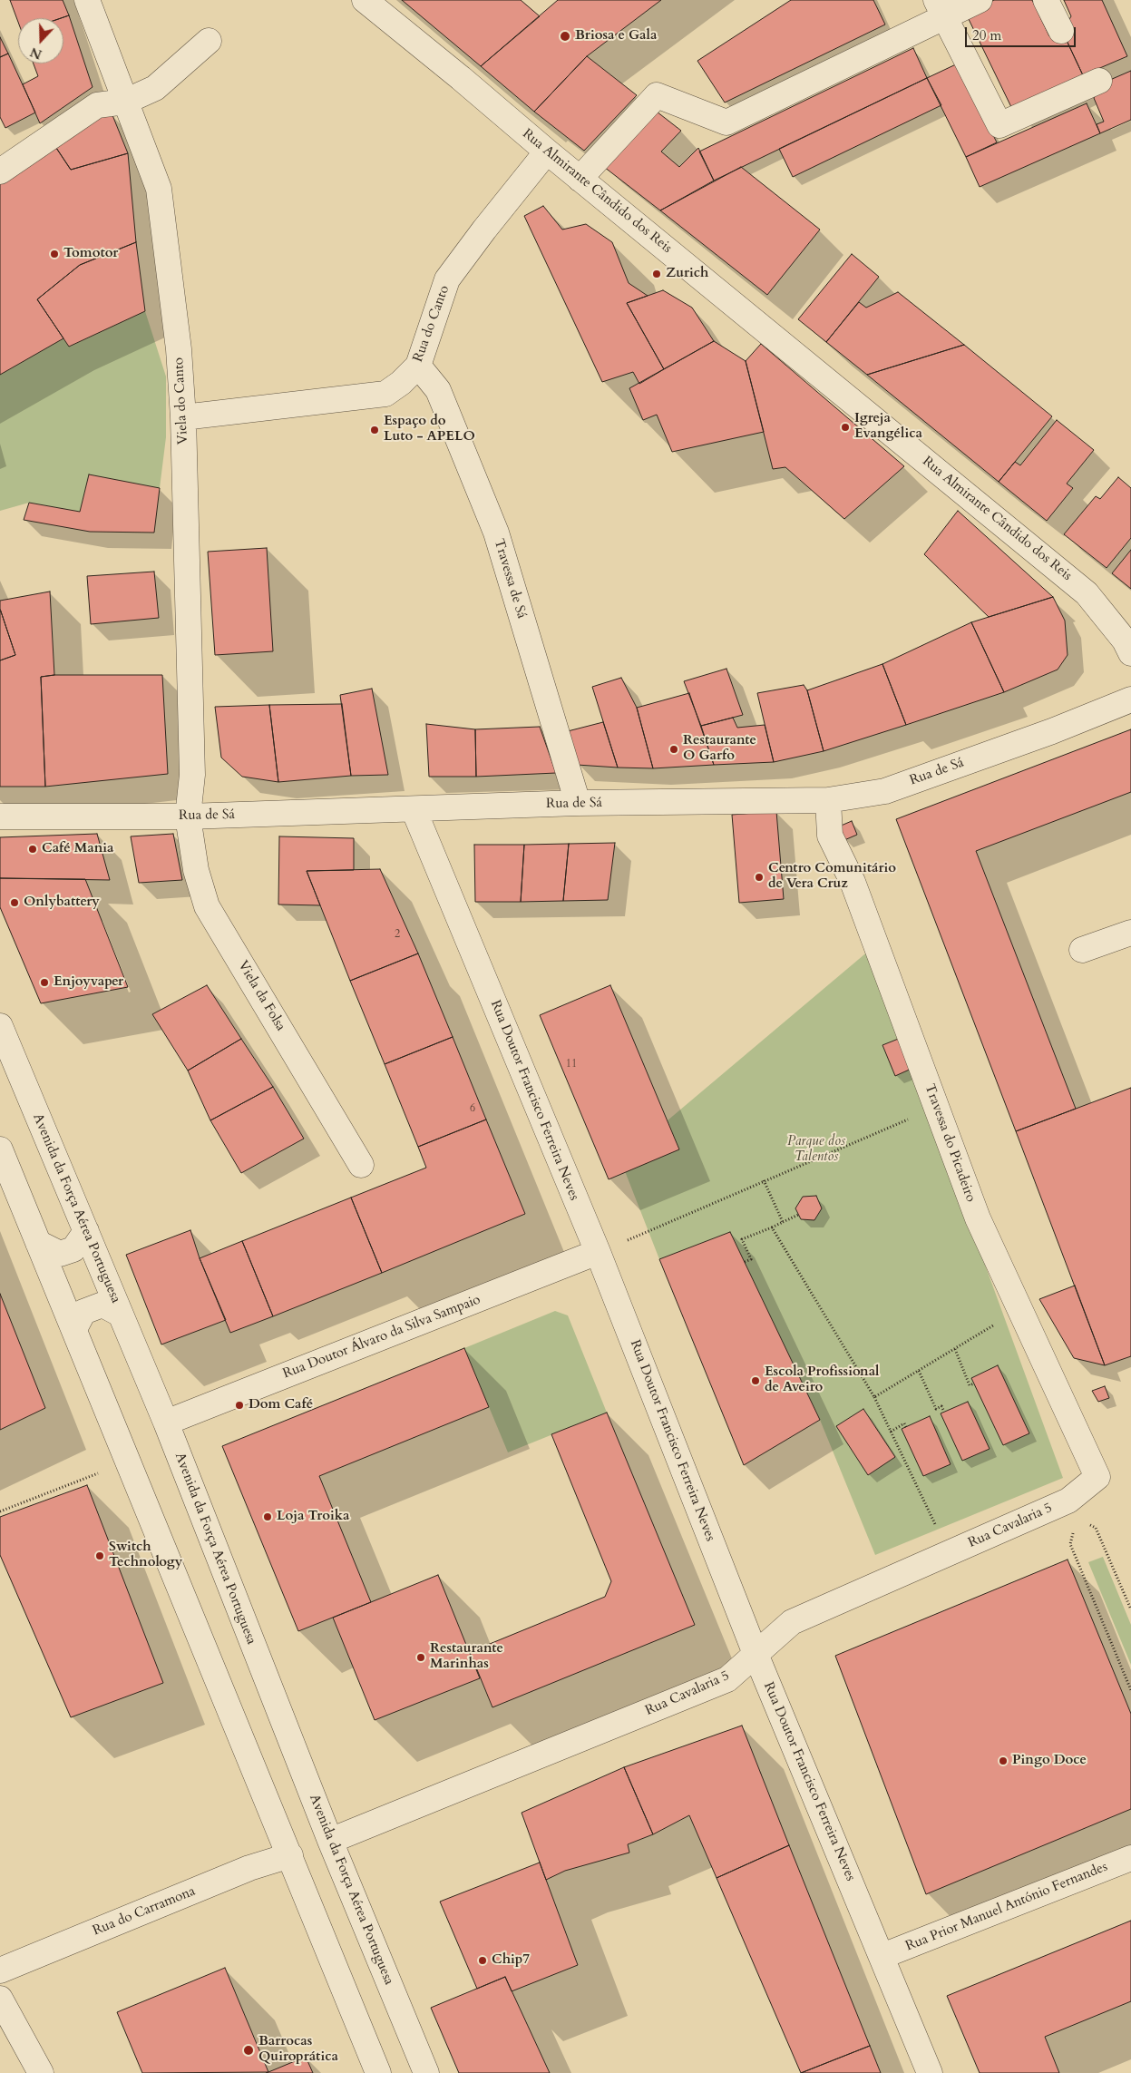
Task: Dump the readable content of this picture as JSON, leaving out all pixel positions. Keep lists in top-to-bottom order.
{
  "streets": {
    "street": [
      "Rua Almirante Cândido dos Reis",
      "Rua do Canto",
      "Viela do Canto",
      "Travessa de Sá",
      "Rua de Sá",
      "Viela da Folsa",
      "Rua Doutor Francisco Ferreira Neves",
      "Travessa do Picadeiro",
      "Avenida da Força Aérea Portuguesa",
      "Rua Doutor Álvaro da Silva Sampaio",
      "Rua Cavalaria 5",
      "Rua Prior Manuel António Fernandes",
      "Rua do Carramona"
    ]
  },
  "crossings": [
    ["Rua Almirante Cândido dos Reis", "Rua do Canto"],
    ["Rua do Canto", "Viela do Canto"],
    ["Rua do Canto", "Travessa de Sá"],
    ["Viela do Canto", "Rua de Sá"],
    ["Viela do Canto", "Viela da Folsa"],
    ["Travessa de Sá", "Rua de Sá"],
    ["Rua de Sá", "Viela da Folsa"],
    ["Rua de Sá", "Rua Doutor Francisco Ferreira Neves"],
    ["Rua de Sá", "Travessa do Picadeiro"],
    ["Rua Doutor Francisco Ferreira Neves", "Rua Doutor Álvaro da Silva Sampaio"],
    ["Rua Doutor Francisco Ferreira Neves", "Rua Cavalaria 5"],
    ["Rua Doutor Francisco Ferreira Neves", "Rua Prior Manuel António Fernandes"],
    ["Travessa do Picadeiro", "Rua Cavalaria 5"],
    ["Avenida da Força Aérea Portuguesa", "Rua Doutor Álvaro da Silva Sampaio"],
    ["Avenida da Força Aérea Portuguesa", "Rua Cavalaria 5"]
  ],
  "parks": ["Parque dos Talentos"],
  "places": [
    "Briosa e Gala",
    "Tomotor",
    "Zurich",
    "Igreja Evangélica",
    "Espaço do Luto - APELO",
    "Restaurante O Garfo",
    "Café Mania",
    "Centro Comunitário de Vera Cruz",
    "Onlybattery",
    "Enjoyvaper",
    "Escola Profissional de Aveiro",
    "Dom Café",
    "Loja Troika",
    "Switch Technology",
    "Restaurante Marinhas",
    "Pingo Doce",
    "Chip7",
    "Barrocas Quiroprática"
  ],
  "house_numbers": ["2", "11", "6"],
  "scale_bar": "20 m",
  "north": "bottom"
}
